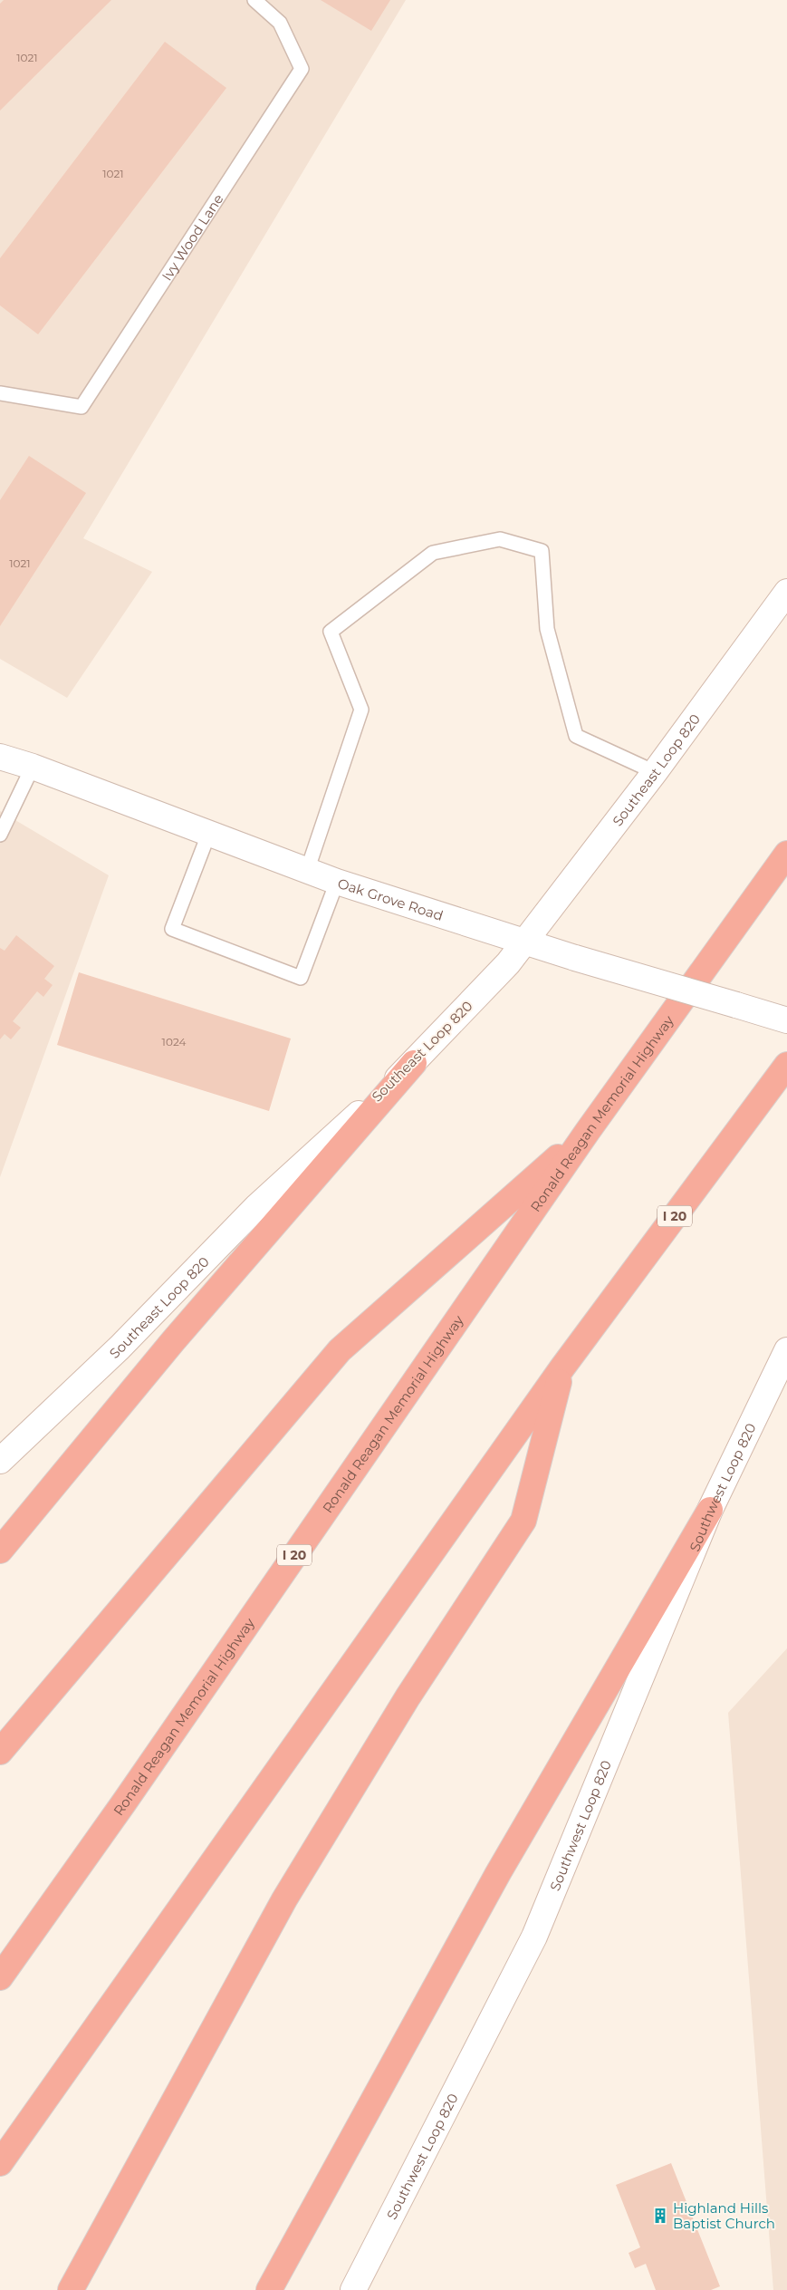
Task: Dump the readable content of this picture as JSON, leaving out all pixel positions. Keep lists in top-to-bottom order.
{
  "streets": {
    "highway": ["Ronald Reagan Memorial Highway", "I 20"],
    "main road": ["Southeast Loop 820", "Oak Grove Road", "Southwest Loop 820"],
    "lane": ["Ivy Wood Lane"]
  },
  "crossings": [
    ["Southeast Loop 820", "Oak Grove Road"]
  ],
  "places": {
    "building": ["Highland Hills Baptist Church"]
  },
  "house_numbers": [
    "1021",
    "1021",
    "1021",
    "1024"
  ]
}
